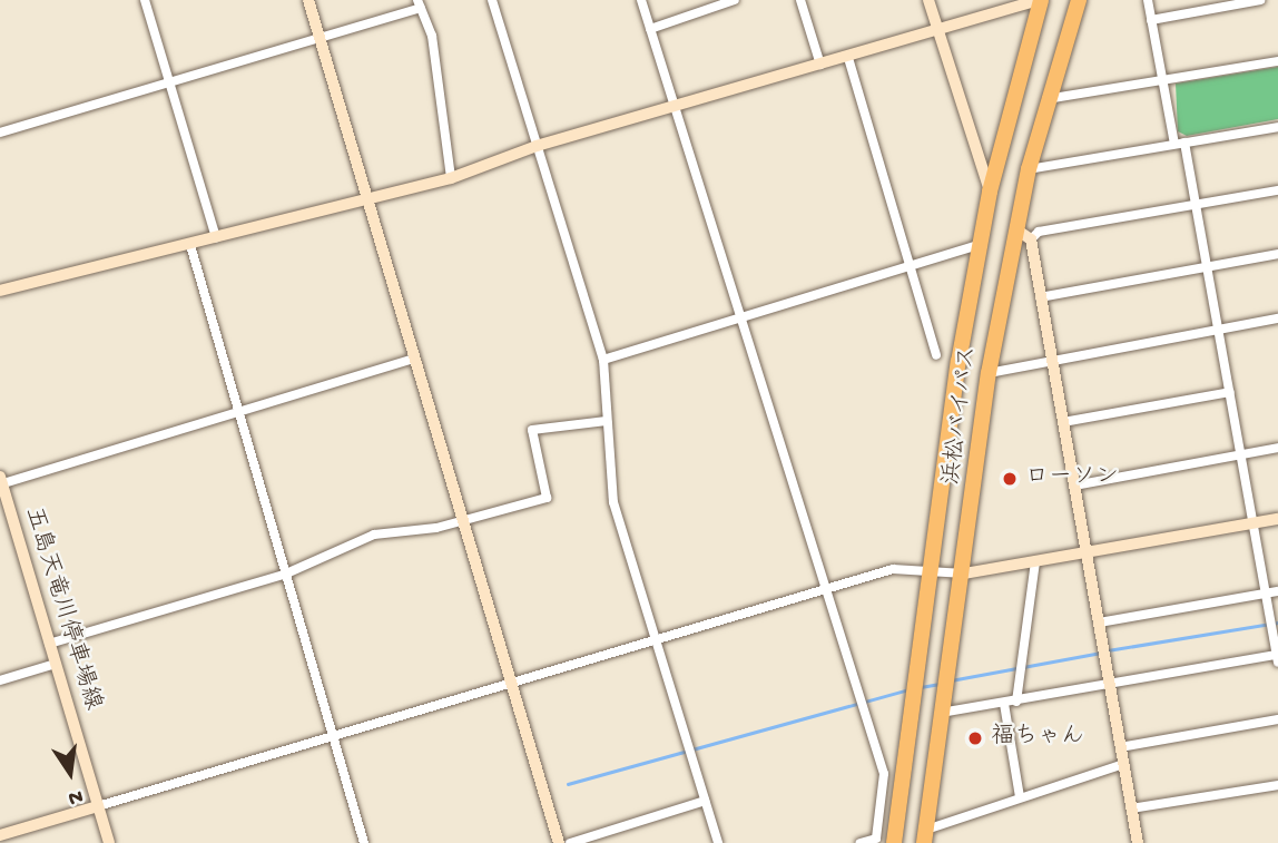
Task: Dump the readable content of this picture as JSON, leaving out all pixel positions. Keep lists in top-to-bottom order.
{
  "streets": {
    "highway": ["浜松バイパス"],
    "street": ["五島天竜川停車場線"]
  },
  "places": ["ローソン", "福ちゃん"],
  "north": "bottom"
}
